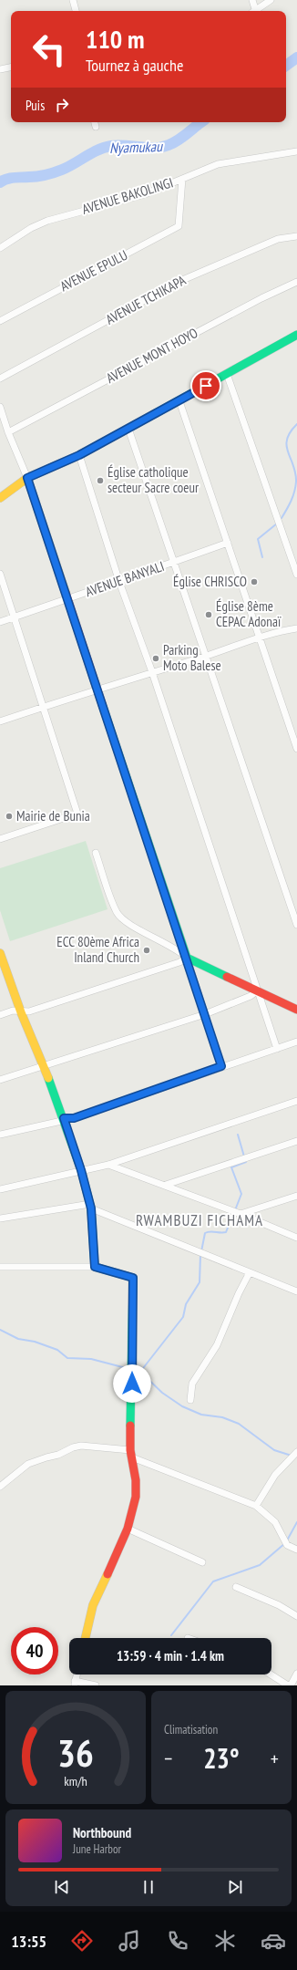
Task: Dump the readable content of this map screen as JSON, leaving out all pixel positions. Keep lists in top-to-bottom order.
{
  "streets": {
    "street": [
      "AVENUE BAKOLINGI",
      "AVENUE EPULU",
      "AVENUE TCHIKAPA",
      "AVENUE MONT HOYO",
      "AVENUE BANYALI"
    ]
  },
  "crossings": [
    ["AVENUE BAKOLINGI", "AVENUE EPULU"]
  ],
  "districts": ["RWAMBUZI FICHAMA"],
  "water": ["Nyamukau"],
  "places": [
    "Église catholique secteur Sacre coeur",
    "Église CHRISCO",
    "Église 8ème CEPAC Adonaï",
    "Parking Moto Balese",
    "Mairie de Bunia",
    "ECC 80ème Africa Inland Church"
  ],
  "page": {
    "turn": ["110 m", "Tournez à gauche"],
    "then": "Puis",
    "limit": "40",
    "trip": "13:59 · 4 min · 1.4 km",
    "tile": "Climatisation",
    "heat": ["−", "23°", "+"],
    "song": ["Northbound", "June Harbor"],
    "tabs": "13:55",
    "gauge": ["36", "km/h"]
  }
}
